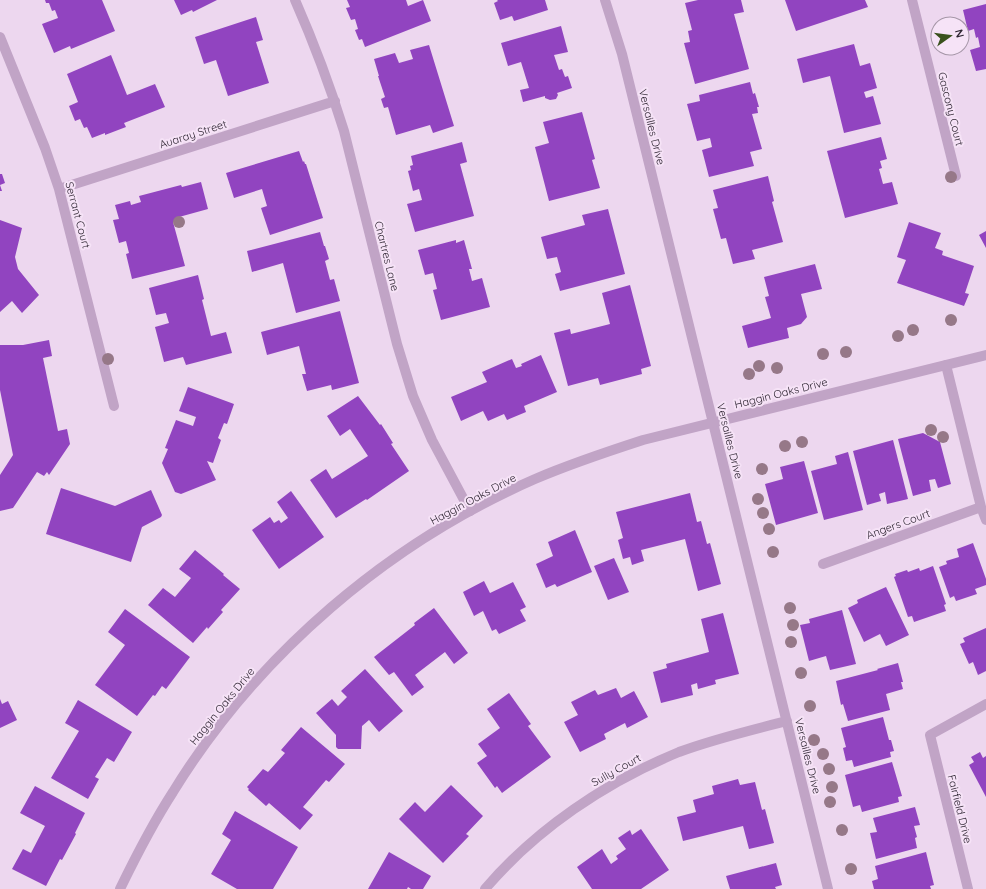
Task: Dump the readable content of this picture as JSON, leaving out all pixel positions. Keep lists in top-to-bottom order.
{
  "streets": {
    "street": [
      "Gascony Court",
      "Versailles Drive",
      "Auaray Street",
      "Serrant Court",
      "Chartres Lane",
      "Haggin Oaks Drive",
      "Angers Court",
      "Sully Court",
      "Fairfield Drive"
    ]
  },
  "crossings": [
    ["Versailles Drive", "Haggin Oaks Drive"],
    ["Versailles Drive", "Sully Court"],
    ["Auaray Street", "Serrant Court"],
    ["Auaray Street", "Chartres Lane"],
    ["Chartres Lane", "Haggin Oaks Drive"]
  ],
  "north": "right"
}
